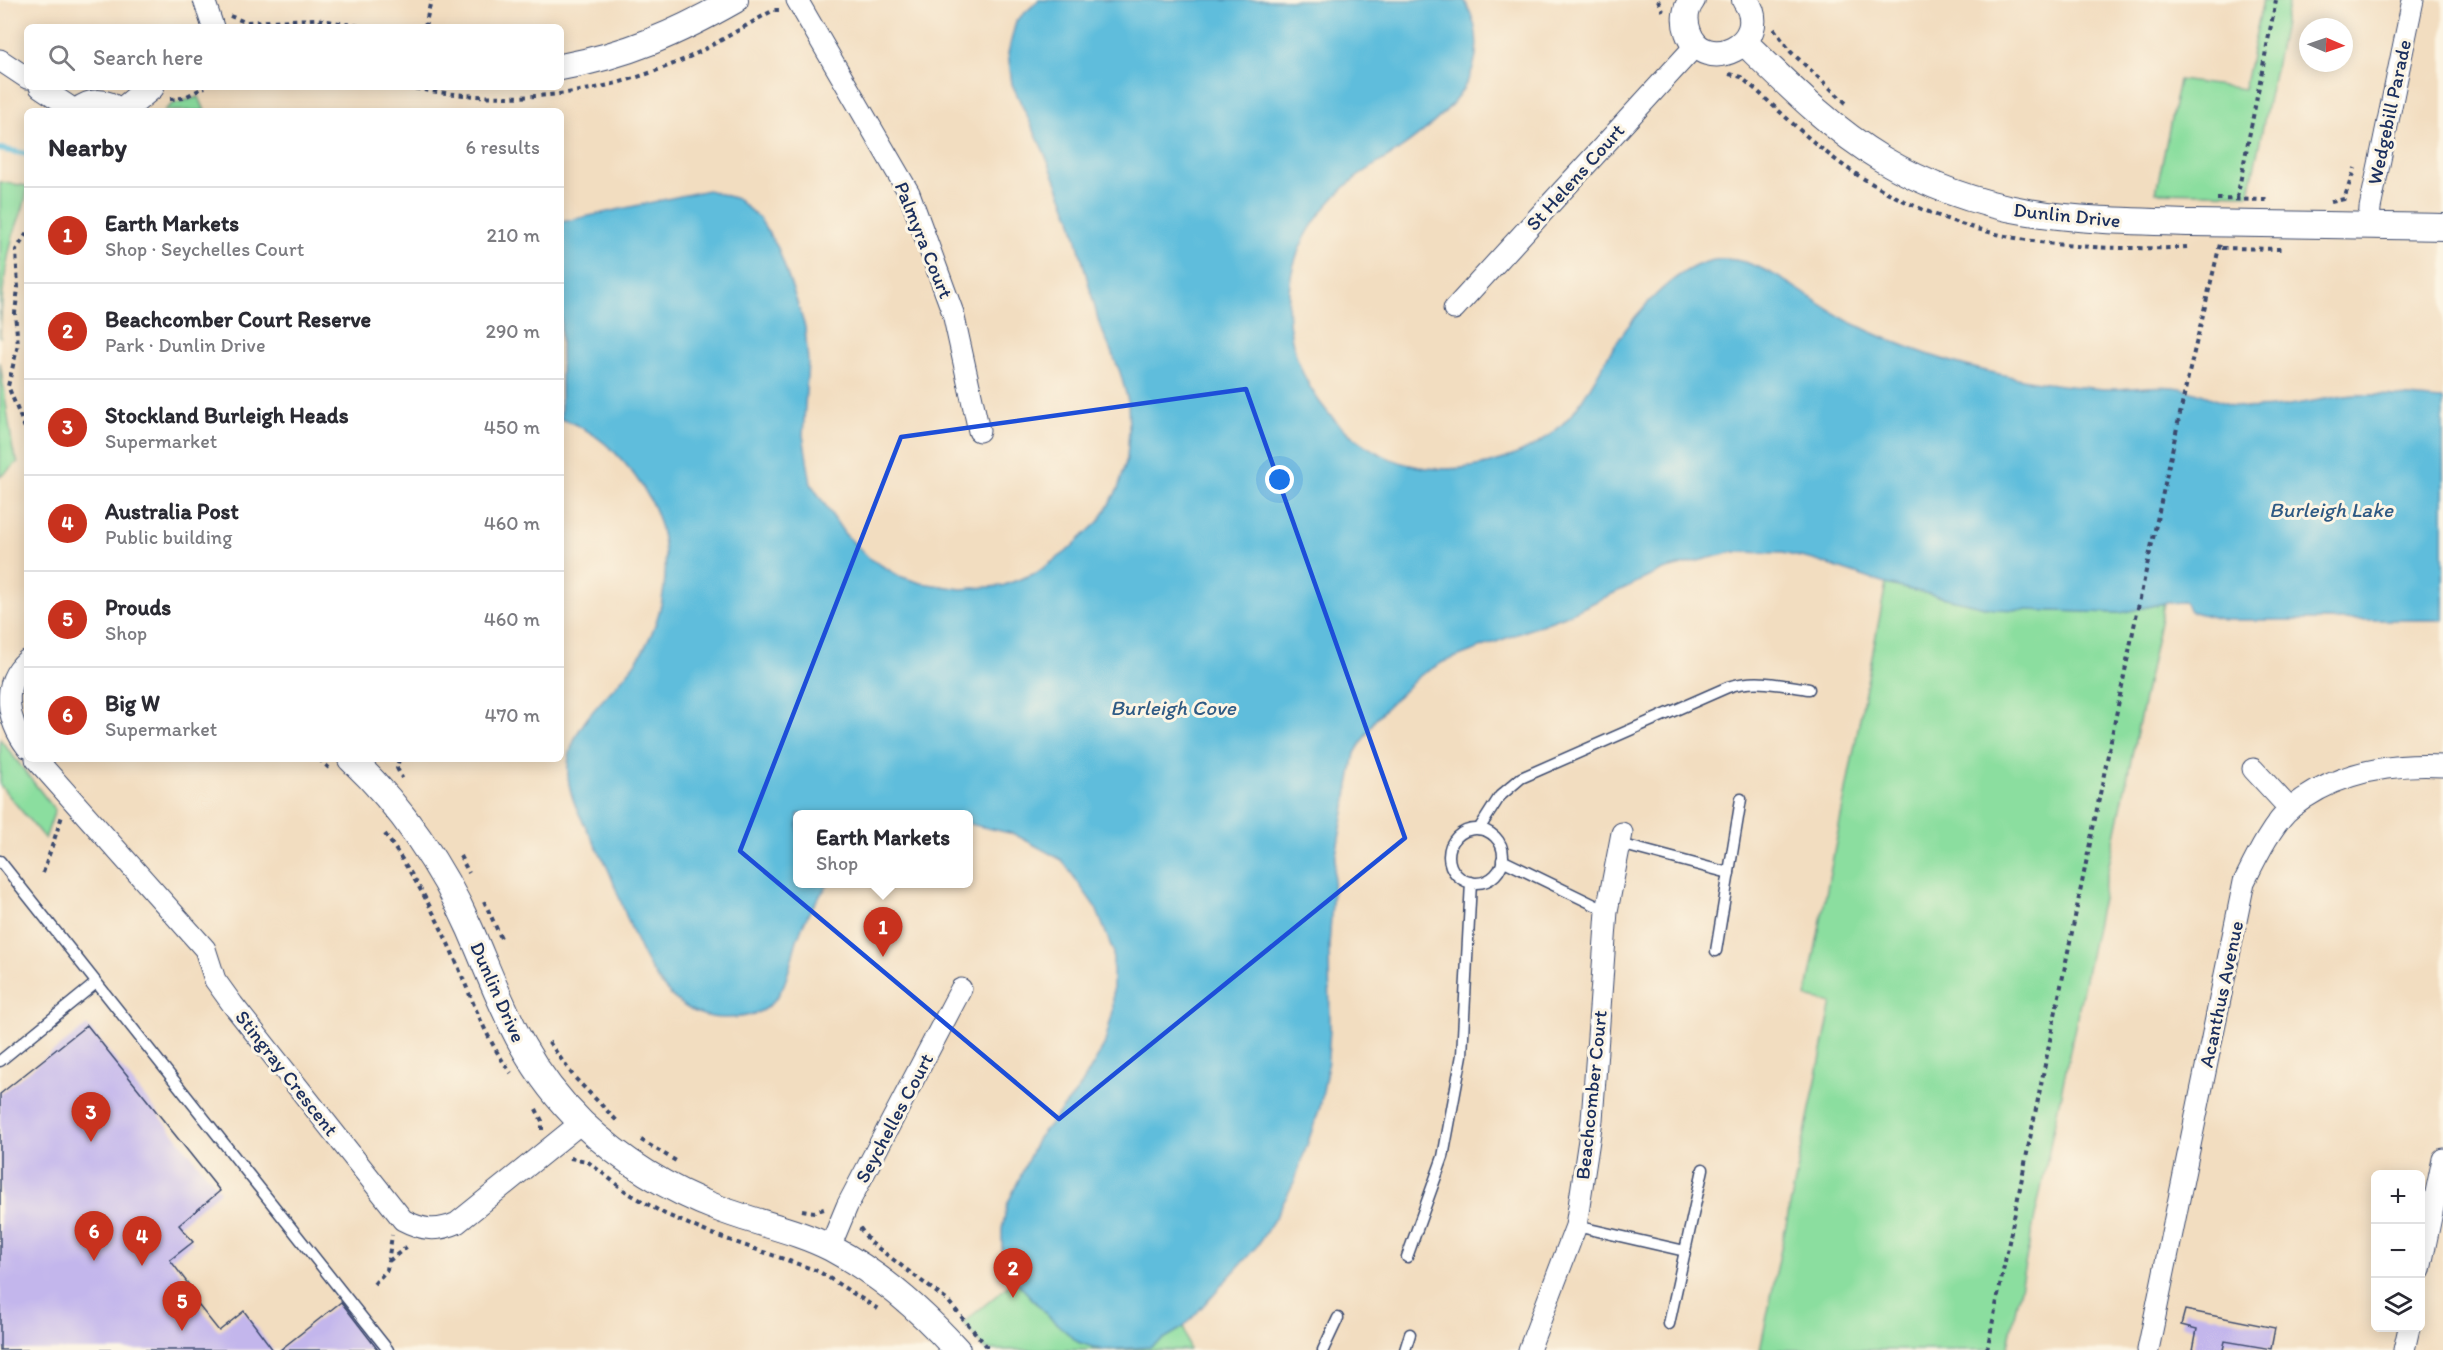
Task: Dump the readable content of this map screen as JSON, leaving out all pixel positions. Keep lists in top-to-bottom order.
{
  "streets": {
    "street": [
      "Wedgebill Parade",
      "St Helens Court",
      "Dunlin Drive",
      "Palmyra Court",
      "Acanthus Avenue",
      "Stingray Crescent",
      "Beachcomber Court",
      "Seychelles Court"
    ]
  },
  "crossings": [
    ["Wedgebill Parade", "Dunlin Drive"],
    ["Dunlin Drive", "Stingray Crescent"],
    ["Dunlin Drive", "Seychelles Court"]
  ],
  "water": ["Burleigh Lake", "Burleigh Cove"],
  "north": "right",
  "page": {
    "search": "Search here",
    "heading": ["Nearby", "6 results"],
    "list": [
      {
        "mark": "1",
        "name": "Earth Markets",
        "note": "Shop · Seychelles Court",
        "value": "210 m"
      },
      {
        "mark": "2",
        "name": "Beachcomber Court Reserve",
        "note": "Park · Dunlin Drive",
        "value": "290 m"
      },
      {
        "mark": "3",
        "name": "Stockland Burleigh Heads",
        "note": "Supermarket",
        "value": "450 m"
      },
      {
        "mark": "4",
        "name": "Australia Post",
        "note": "Public building",
        "value": "460 m"
      },
      {
        "mark": "5",
        "name": "Prouds",
        "note": "Shop",
        "value": "460 m"
      },
      {
        "mark": "6",
        "name": "Big W",
        "note": "Supermarket",
        "value": "470 m"
      }
    ],
    "popup": ["Earth Markets", "Shop"],
    "pins": [
      "1",
      "3",
      "6",
      "4",
      "2",
      "5"
    ],
    "map_buttons": ["+", "−"]
  }
}
